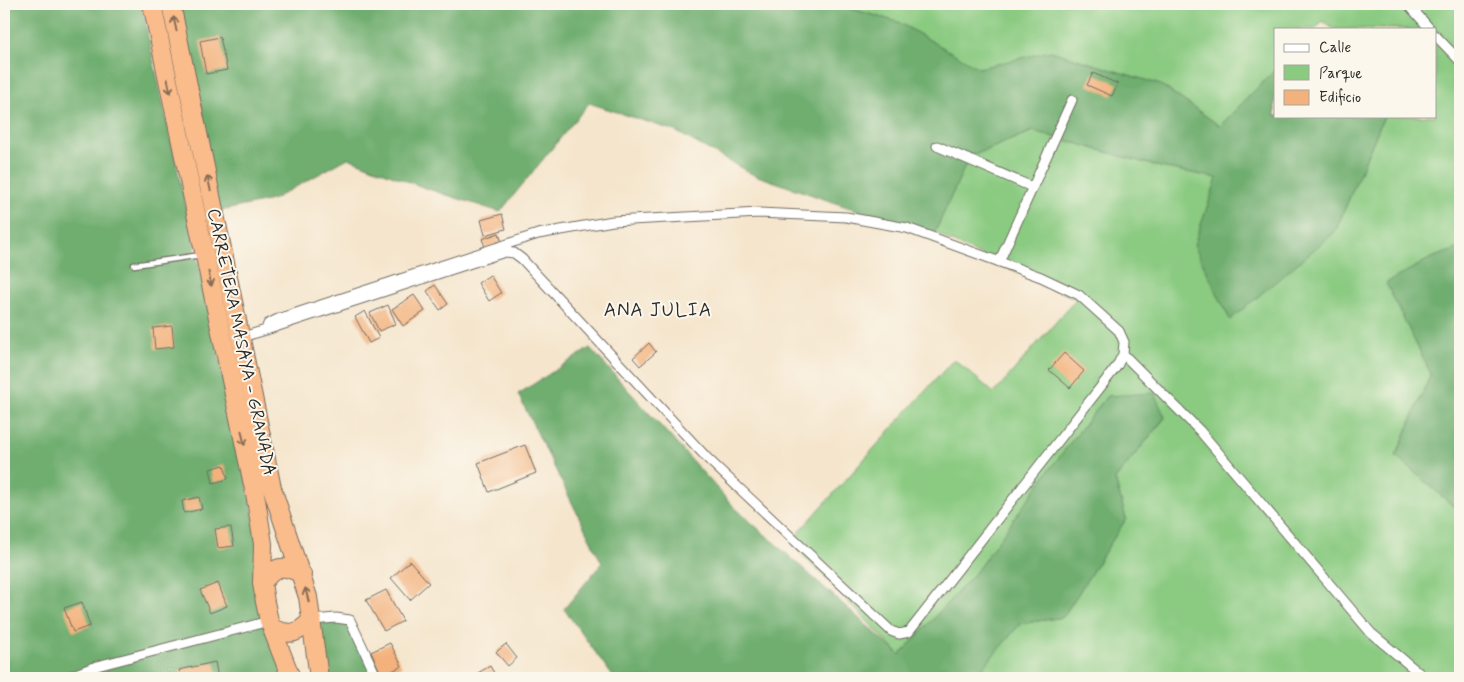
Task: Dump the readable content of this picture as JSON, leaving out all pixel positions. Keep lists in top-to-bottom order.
{
  "streets": {
    "highway": ["CARRETERA MASAYA - GRANADA"]
  },
  "districts": ["ANA JULIA"],
  "legend": ["Calle", "Parque", "Edificio"]
}
